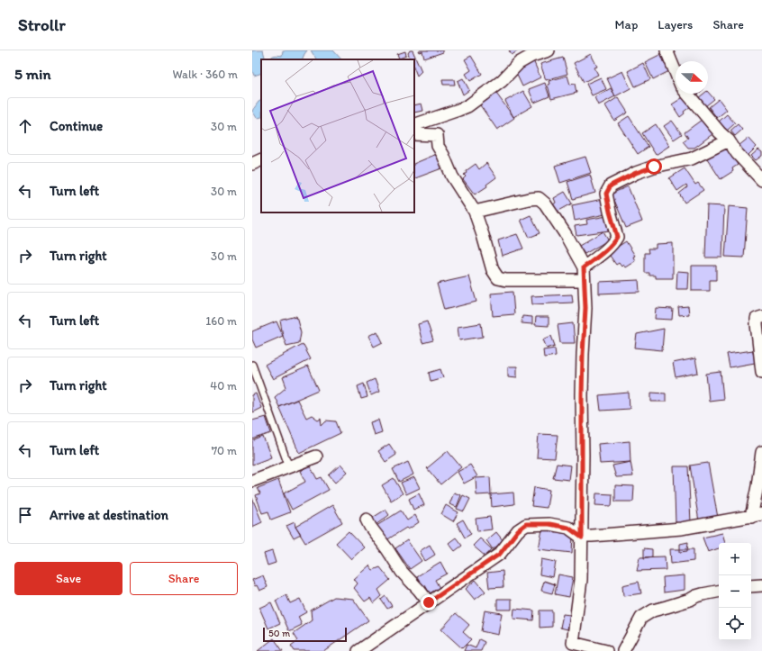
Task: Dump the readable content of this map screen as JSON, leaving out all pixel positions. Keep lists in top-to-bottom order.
{
  "scale_bar": "50 m",
  "north": "right",
  "page": {
    "header": "Strollr",
    "nav": ["Map", "Layers", "Share"],
    "heading": ["5 min", "Walk · 360 m"],
    "list": [
      ["Continue", "30 m"],
      ["Turn left", "30 m"],
      ["Turn right", "30 m"],
      ["Turn left", "160 m"],
      ["Turn right", "40 m"],
      ["Turn left", "70 m"],
      "Arrive at destination"
    ],
    "map_buttons": ["+", "−"],
    "buttons": ["Save", "Share"],
    "scale": "50 m"
  }
}
